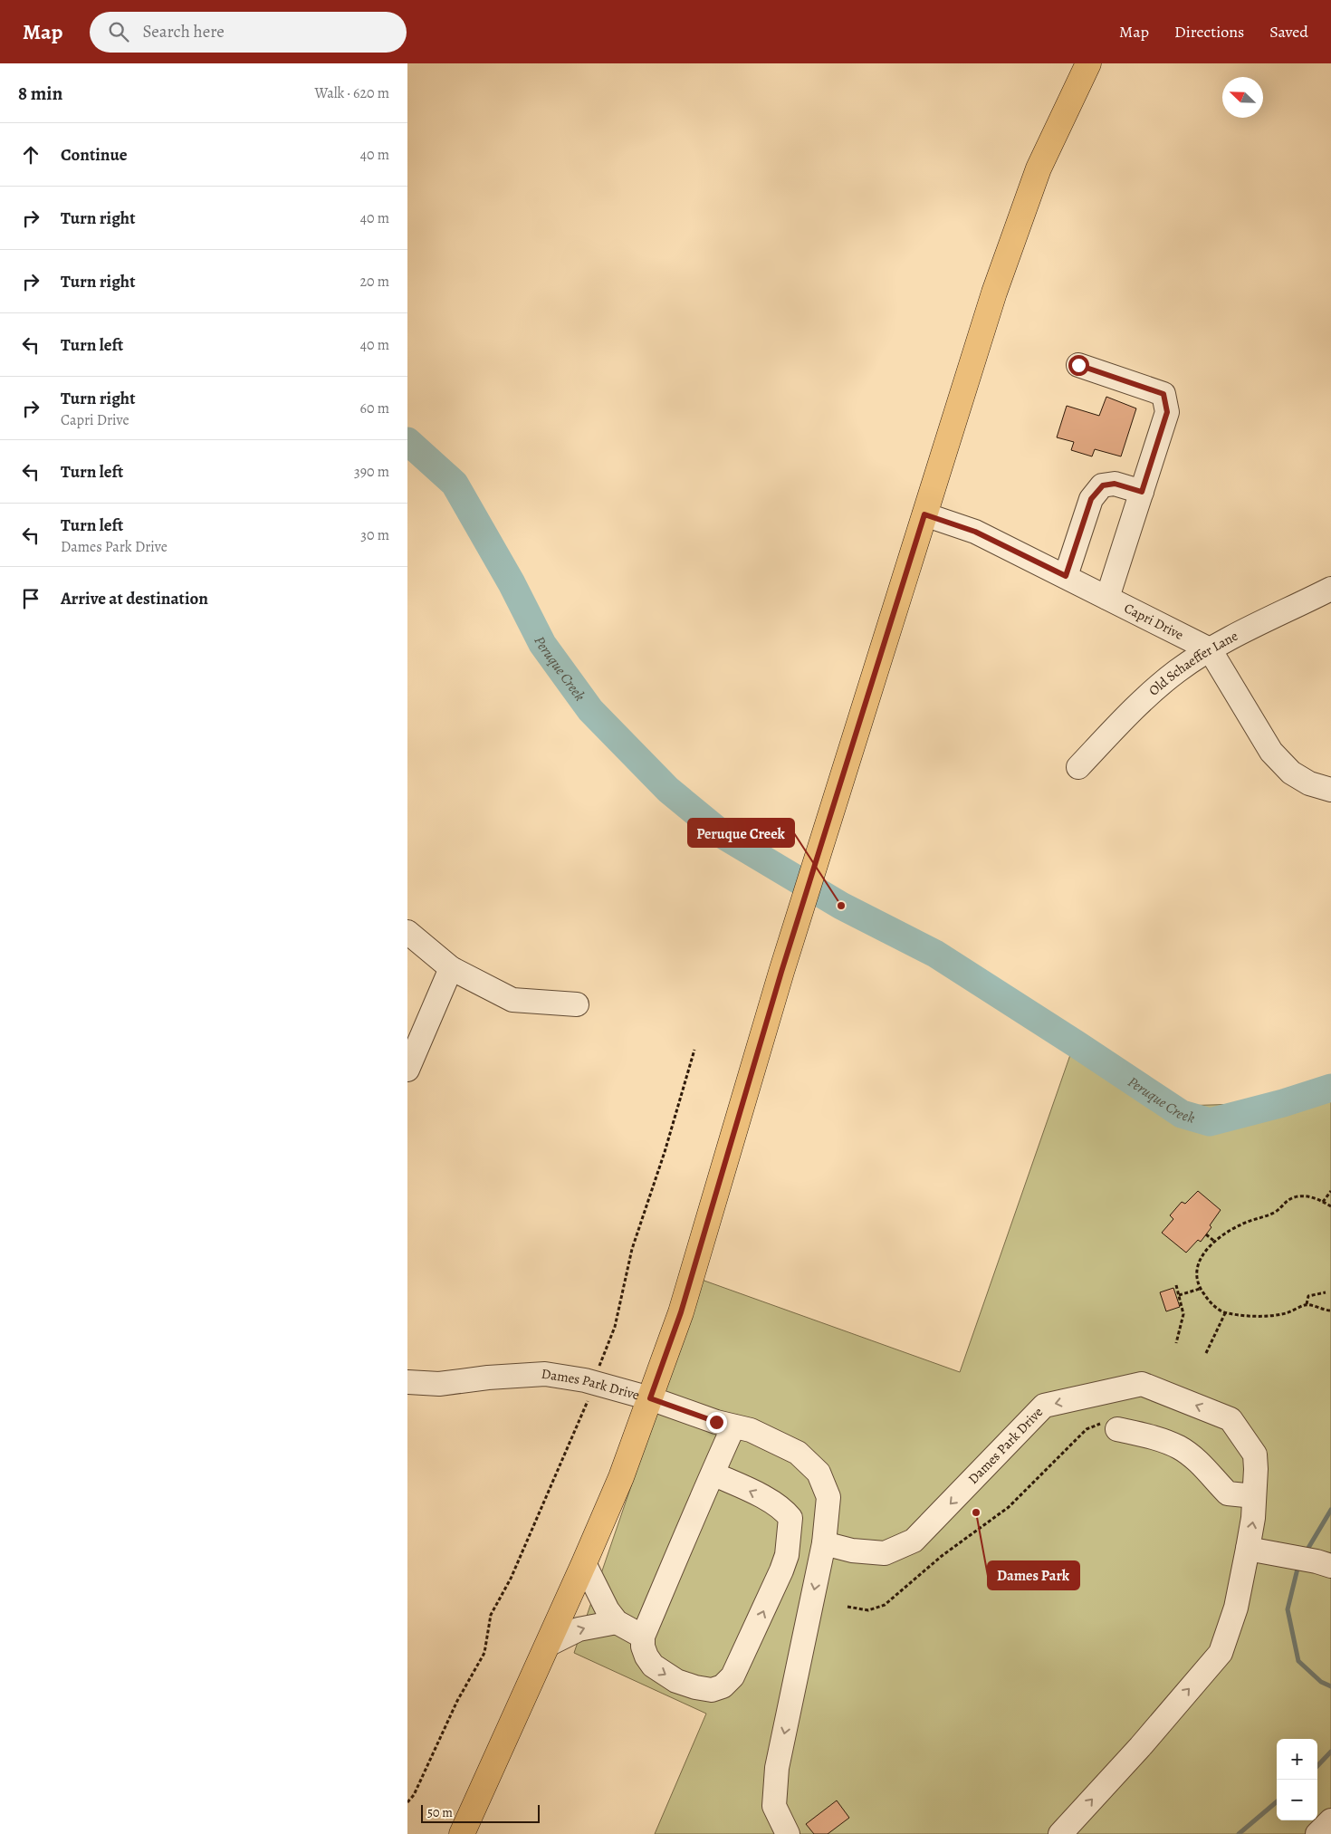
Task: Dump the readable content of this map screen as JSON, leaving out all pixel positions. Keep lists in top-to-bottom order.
{
  "streets": {
    "street": ["Capri Drive", "Old Schaeffer Lane", "Dames Park Drive"]
  },
  "crossings": [
    ["Capri Drive", "Old Schaeffer Lane"]
  ],
  "water": ["Peruque Creek"],
  "places": ["Peruque Creek", "Dames Park"],
  "scale_bar": "50 m",
  "north": "top left",
  "page": {
    "header": "Map",
    "search": "Search here",
    "nav": ["Map", "Directions", "Saved"],
    "heading": ["8 min", "Walk · 620 m"],
    "list": [
      ["Continue", "40 m"],
      ["Turn right", "40 m"],
      ["Turn right", "20 m"],
      ["Turn left", "40 m"],
      ["Turn right", "Capri Drive", "60 m"],
      ["Turn left", "390 m"],
      ["Turn left", "Dames Park Drive", "30 m"],
      "Arrive at destination"
    ],
    "map_buttons": ["+", "−"],
    "scale": "50 m"
  }
}
